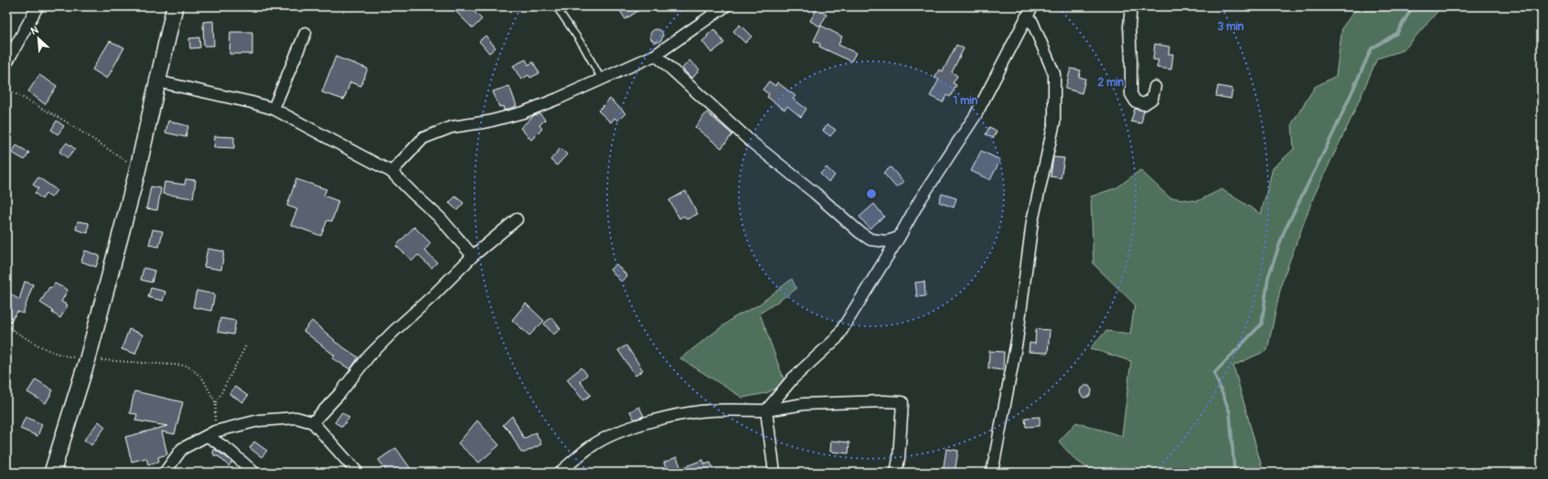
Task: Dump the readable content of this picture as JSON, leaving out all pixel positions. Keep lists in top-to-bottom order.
{
  "north": "top left",
  "rings": ["3 min", "2 min", "1 min"]
}
